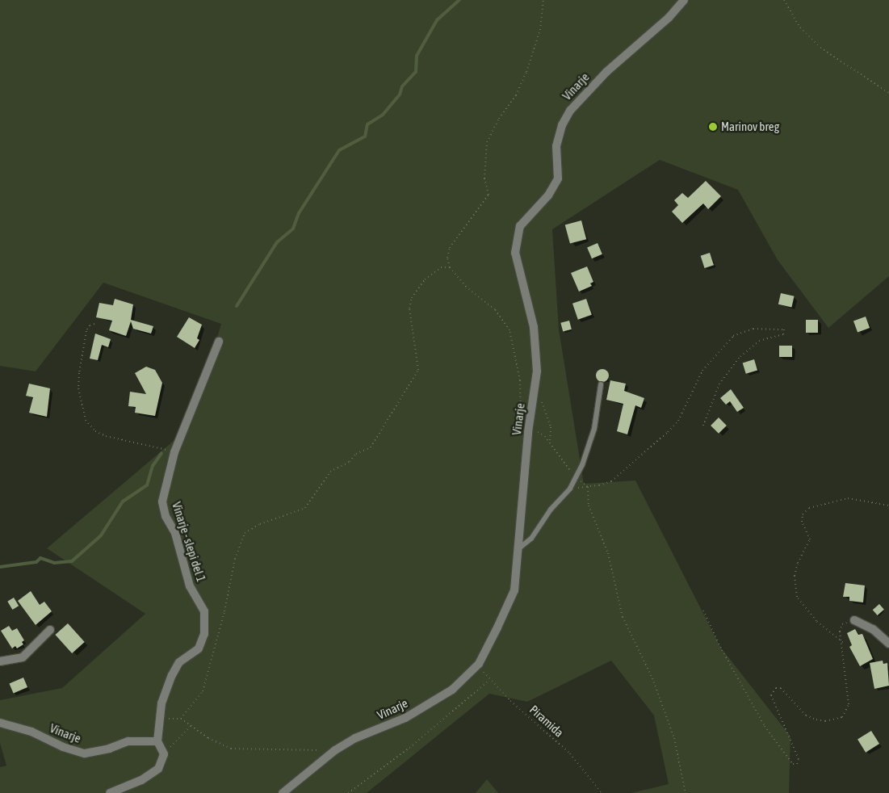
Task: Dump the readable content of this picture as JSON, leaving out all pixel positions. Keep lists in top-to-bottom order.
{
  "streets": {
    "street": ["Vinarje", "Vinarje - slepi del 1"],
    "path": ["Piramida"]
  },
  "crossings": [
    ["Vinarje", "Vinarje - slepi del 1"],
    ["Vinarje", "Piramida"]
  ],
  "places": ["Marinov breg"]
}
